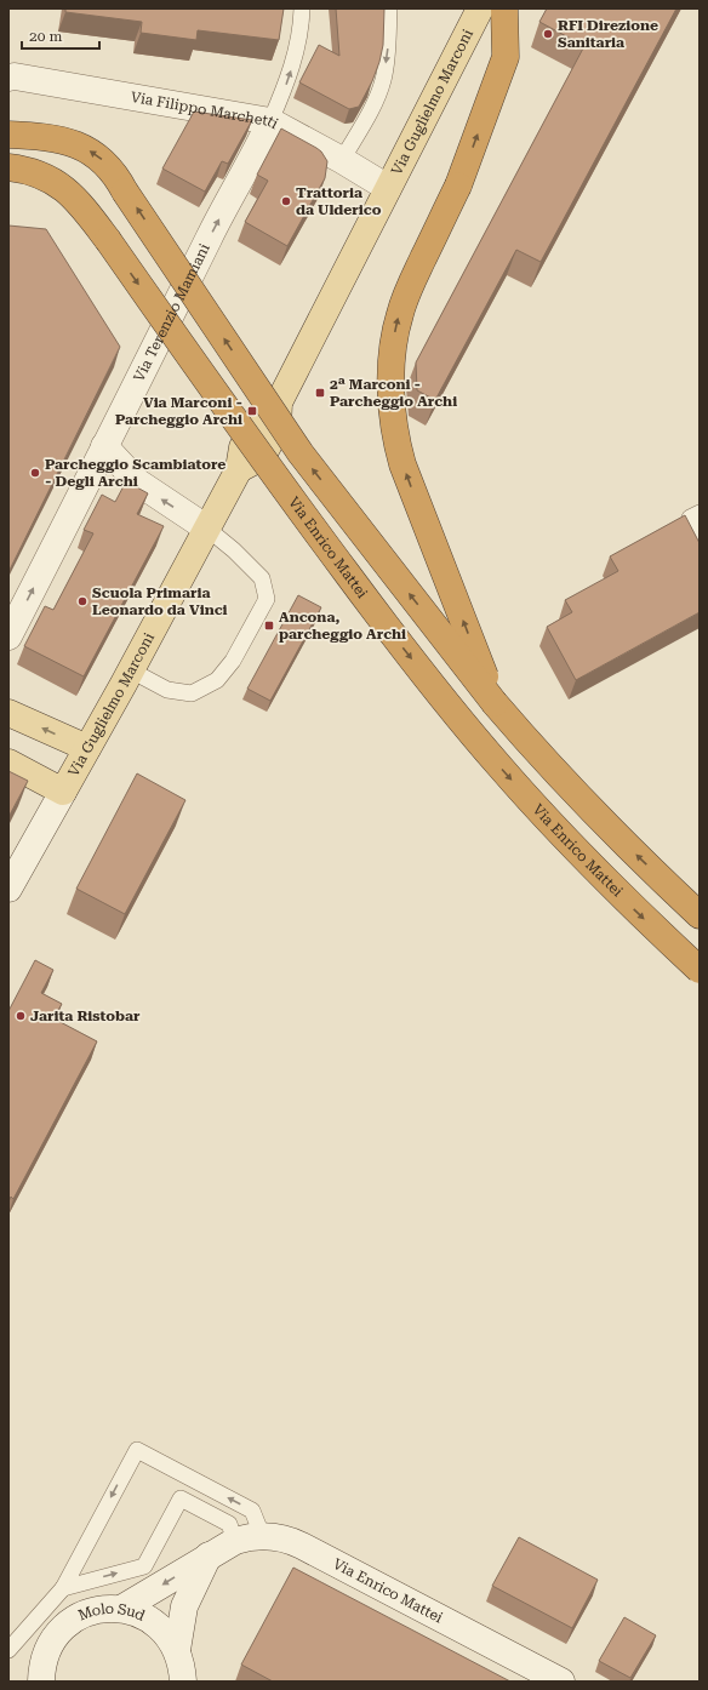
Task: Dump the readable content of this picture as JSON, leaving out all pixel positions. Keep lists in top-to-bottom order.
{
  "streets": {
    "highway": ["Via Enrico Mattei"],
    "main road": ["Via Guglielmo Marconi"],
    "street": ["Via Filippo Marchetti", "Via Terenzio Mamiani", "Molo Sud"]
  },
  "crossings": [
    ["Via Guglielmo Marconi", "Via Filippo Marchetti"],
    ["Via Filippo Marchetti", "Via Terenzio Mamiani"],
    ["Via Enrico Mattei", "Molo Sud"]
  ],
  "one_way": ["Via Terenzio Mamiani"],
  "places": {
    "other": [
      "RFI Direzione Sanitaria",
      "Trattoria da Ulderico",
      "Parcheggio Scambiatore - Degli Archi",
      "Scuola Primaria Leonardo da Vinci",
      "Jarita Ristobar"
    ],
    "transit": ["2ª Marconi - Parcheggio Archi", "Via Marconi - Parcheggio Archi", "Ancona, parcheggio Archi"]
  },
  "scale_bar": "20 m"
}
